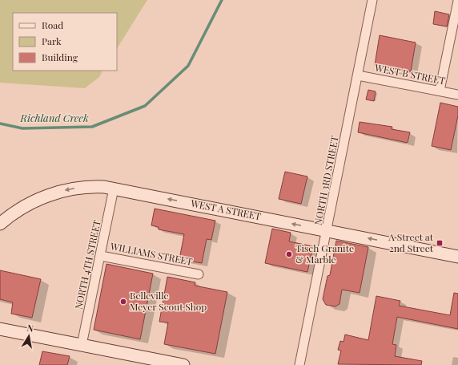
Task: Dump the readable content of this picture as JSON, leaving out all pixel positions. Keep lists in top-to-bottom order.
{
  "streets": {
    "main road": ["WEST A STREET"],
    "street": [
      "WEST B STREET",
      "NORTH 3RD STREET",
      "WILLIAMS STREET",
      "NORTH 4TH STREET"
    ]
  },
  "crossings": [
    ["WEST B STREET", "NORTH 3RD STREET"],
    ["NORTH 3RD STREET", "WEST A STREET"],
    ["WEST A STREET", "NORTH 4TH STREET"],
    ["WILLIAMS STREET", "NORTH 4TH STREET"]
  ],
  "one_way": ["WEST A STREET"],
  "water": ["Richland Creek"],
  "places": {
    "transit": ["A Street at 2nd Street"],
    "other": ["Tisch Granite & Marble", "Belleville Meyer Scout Shop"]
  },
  "legend": ["Road", "Park", "Building"],
  "north": "top"
}
